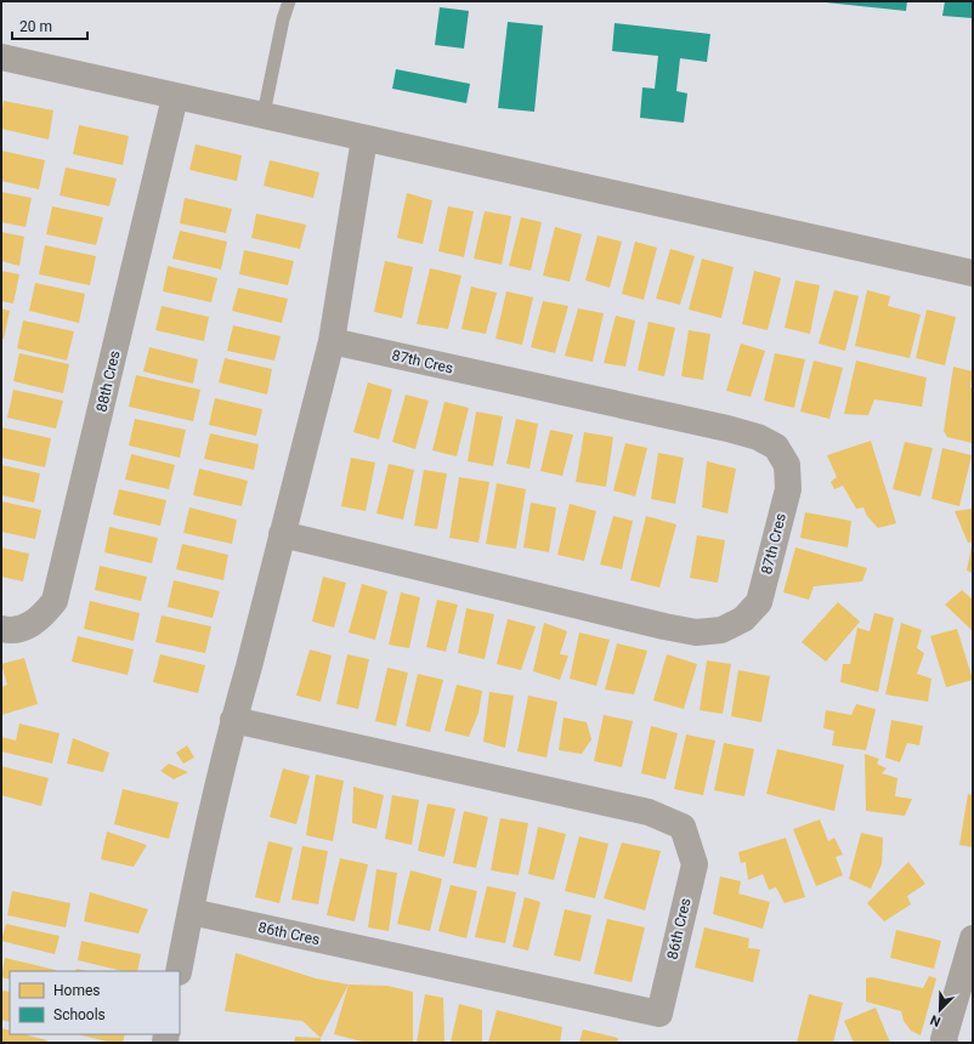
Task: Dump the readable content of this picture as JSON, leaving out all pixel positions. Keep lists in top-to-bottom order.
{
  "streets": {
    "street": ["87th Cres", "88th Cres", "86th Cres"]
  },
  "legend": ["Homes", "Schools"],
  "scale_bar": "20 m",
  "north": "bottom left"
}
